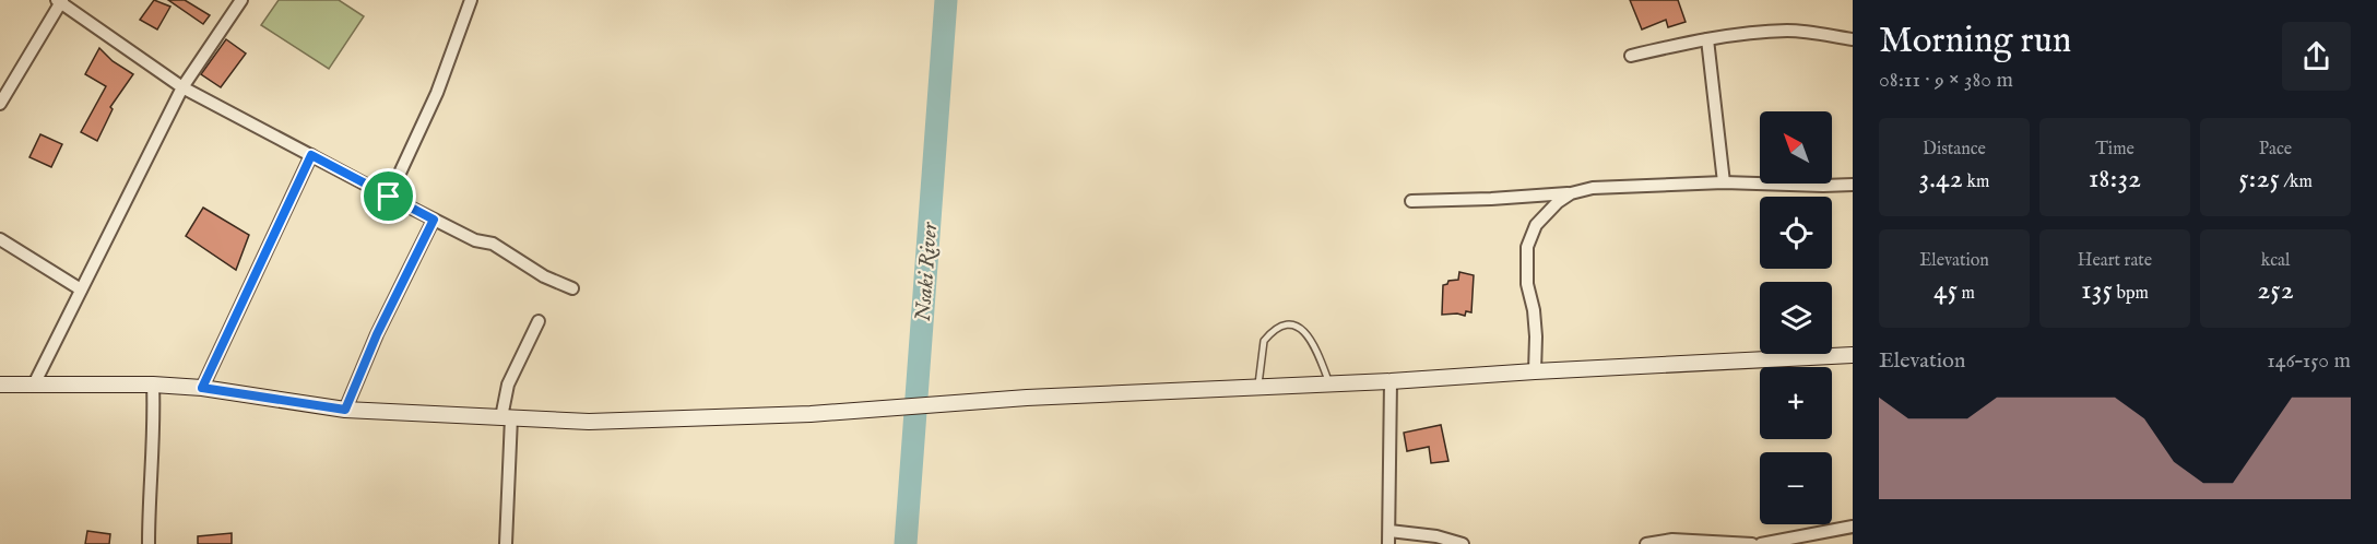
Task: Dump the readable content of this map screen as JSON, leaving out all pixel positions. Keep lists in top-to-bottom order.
{
  "water": ["Nsaki River"],
  "north": "top left",
  "page": {
    "heading": ["Morning run", "08:11 · 9 × 380 m"],
    "map_buttons": ["+", "−"],
    "stats": [
      ["Distance", "3.42 km"],
      ["Time", "18:32"],
      ["Pace", "5:25 /km"],
      ["Elevation", "45 m"],
      ["Heart rate", "135 bpm"],
      ["kcal", "252"]
    ],
    "chart": ["Elevation", "146–150 m"]
  }
}
